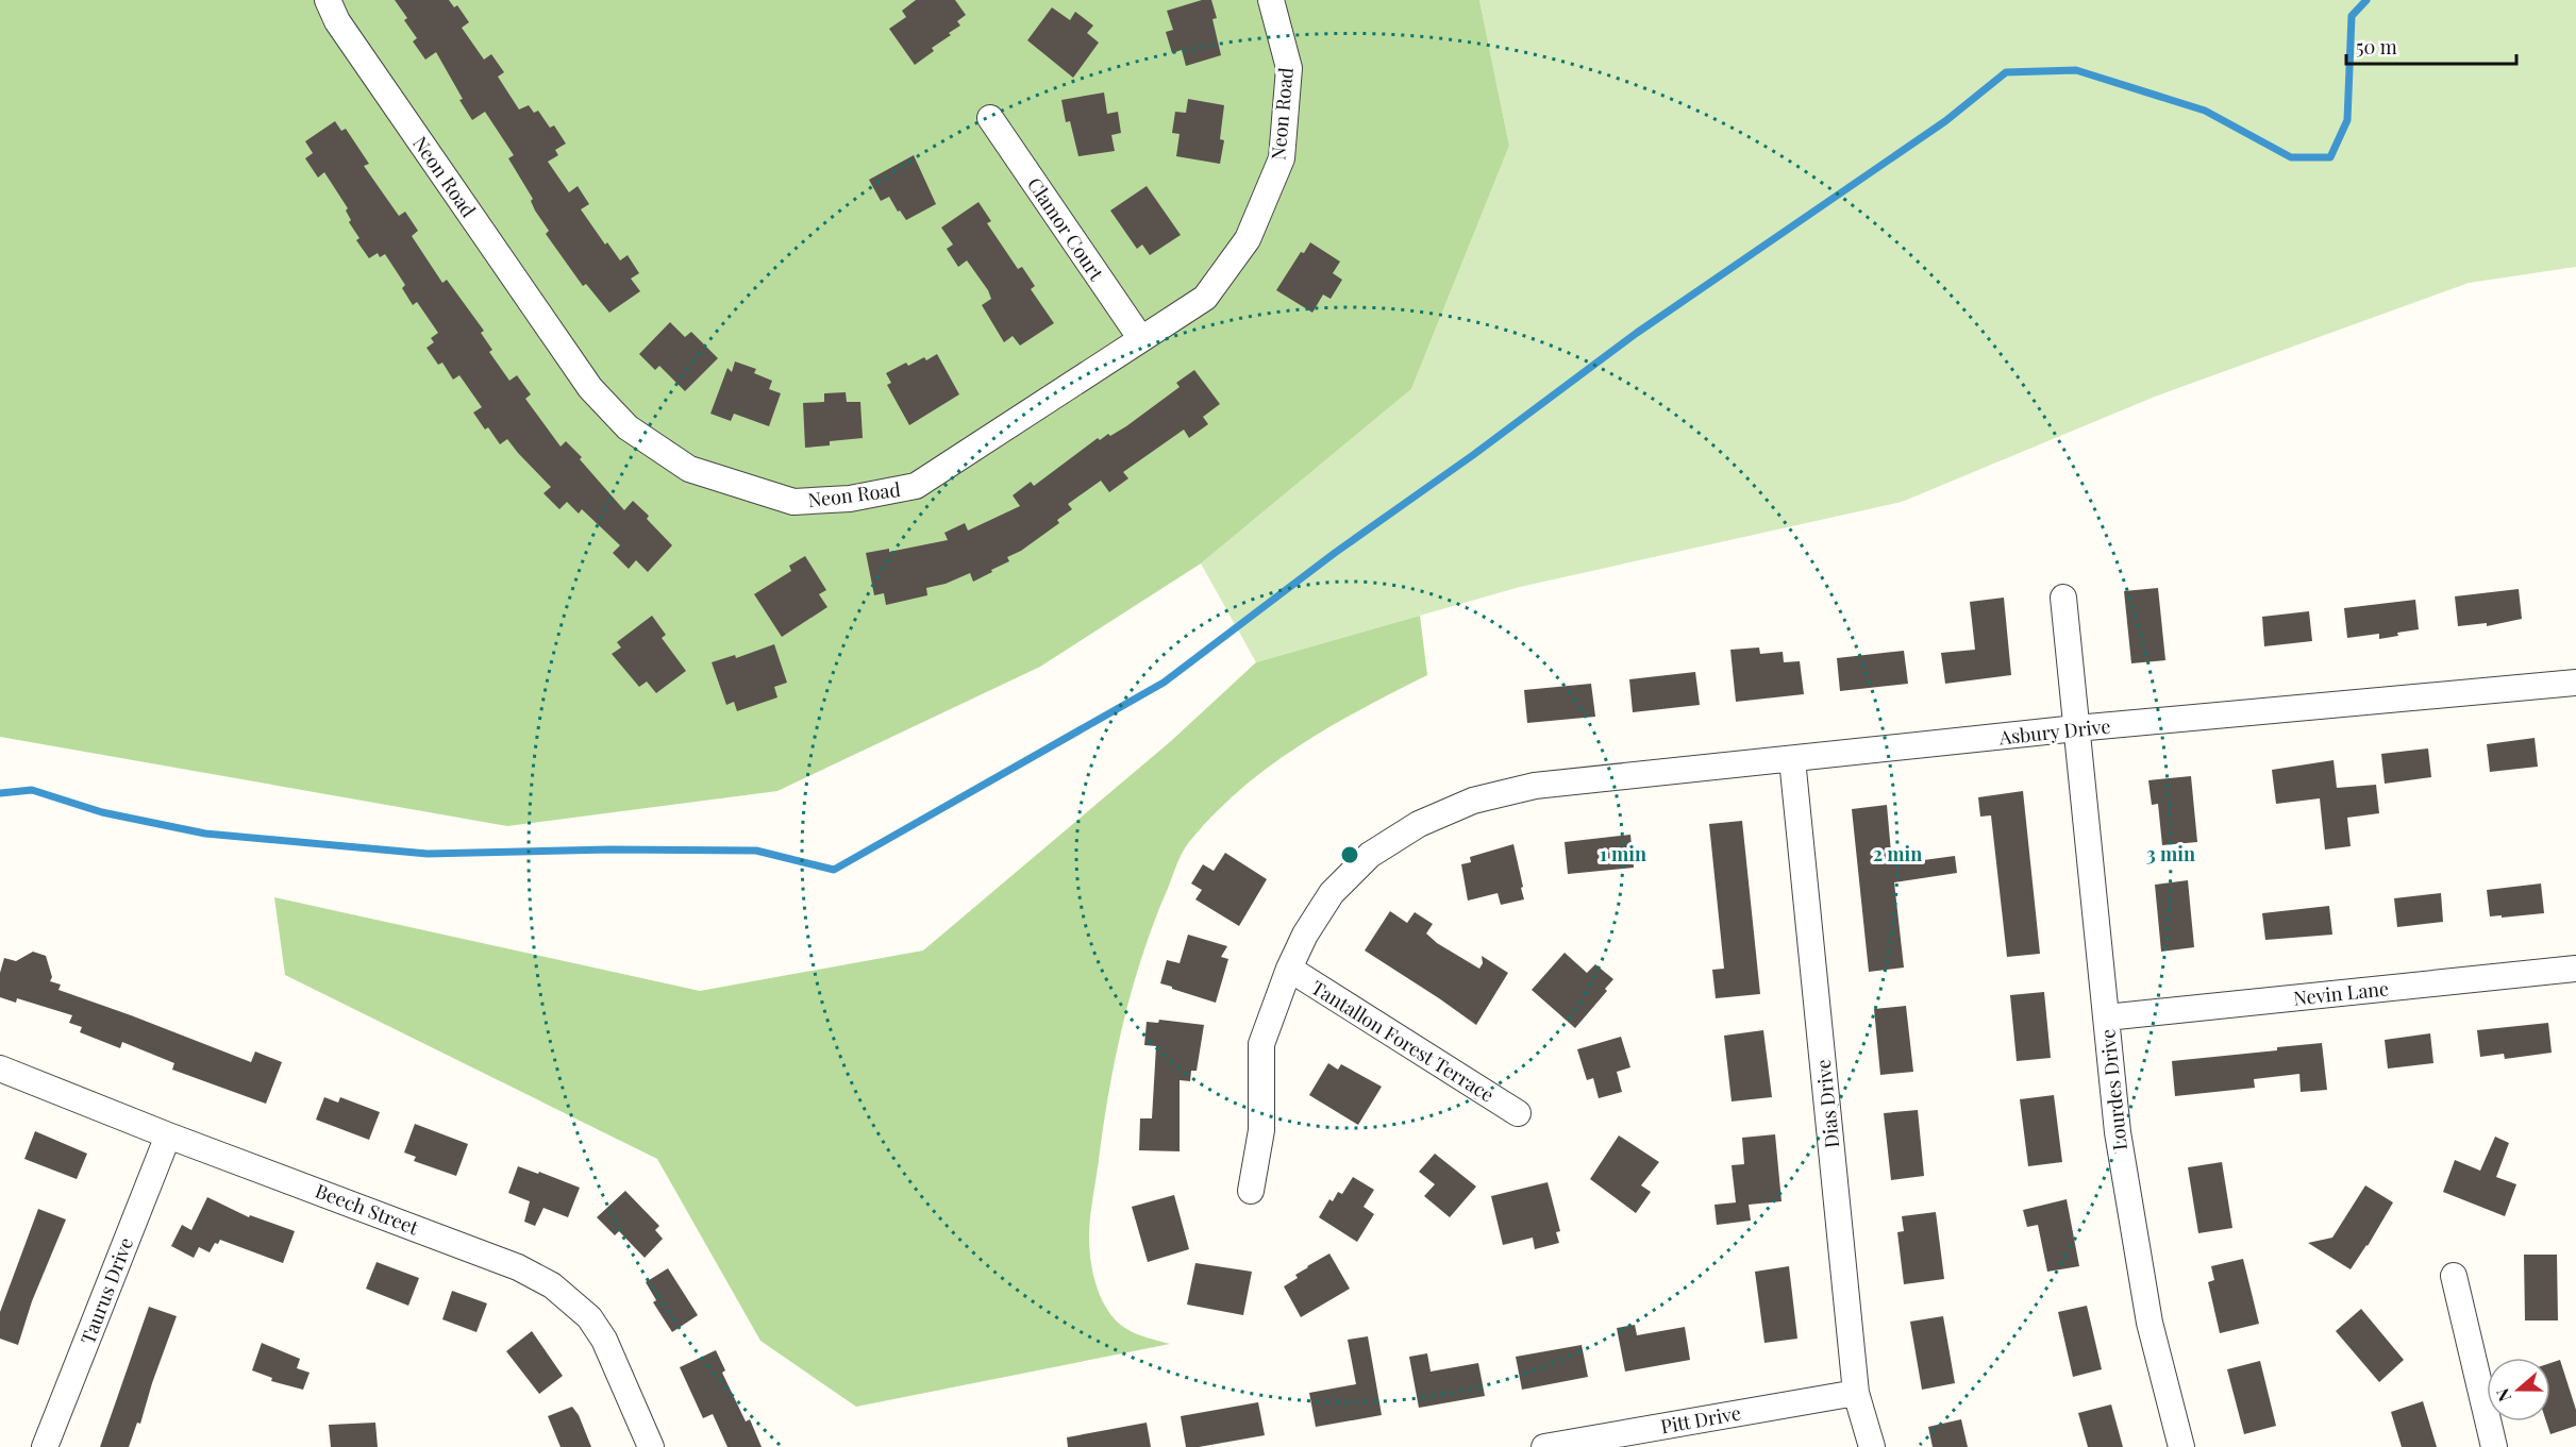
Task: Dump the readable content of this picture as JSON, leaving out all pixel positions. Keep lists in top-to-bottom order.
{
  "streets": {
    "street": [
      "Neon Road",
      "Clamor Court",
      "Asbury Drive",
      "Nevin Lane",
      "Tantallon Forest Terrace",
      "Lourdes Drive",
      "Dias Drive",
      "Beech Street",
      "Taurus Drive",
      "Pitt Drive"
    ]
  },
  "crossings": [
    ["Neon Road", "Clamor Court"],
    ["Asbury Drive", "Tantallon Forest Terrace"],
    ["Asbury Drive", "Lourdes Drive"],
    ["Asbury Drive", "Dias Drive"],
    ["Nevin Lane", "Lourdes Drive"],
    ["Dias Drive", "Pitt Drive"],
    ["Beech Street", "Taurus Drive"]
  ],
  "scale_bar": "50 m",
  "north": "left",
  "rings": ["1 min", "2 min", "3 min"]
}
